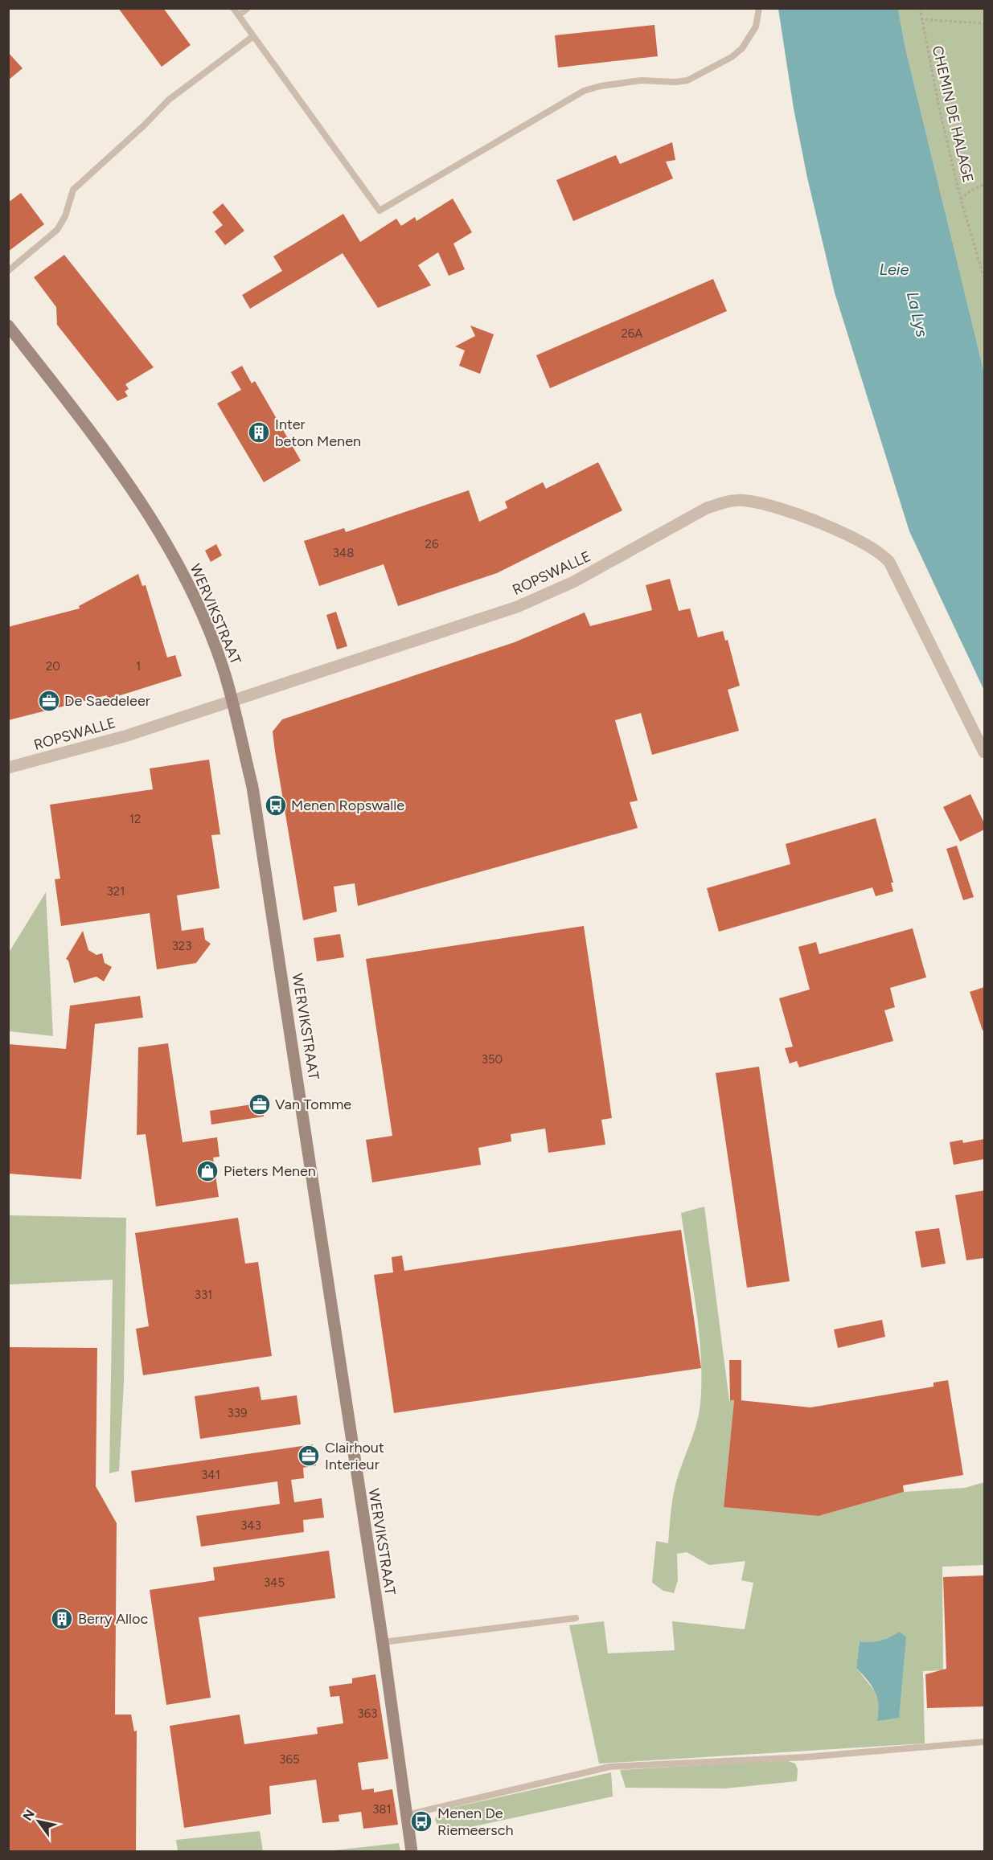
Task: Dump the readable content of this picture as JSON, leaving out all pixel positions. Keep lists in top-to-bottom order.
{
  "streets": {
    "street": ["ROPSWALLE", "WERVIKSTRAAT"],
    "path": ["CHEMIN DE HALAGE"]
  },
  "crossings": [
    ["ROPSWALLE", "WERVIKSTRAAT"]
  ],
  "water": ["Leie", "La Lys"],
  "places": {
    "building": ["Inter beton Menen", "Berry Alloc"],
    "office": ["De Saedeleer", "Van Tomme", "Clairhout Interieur"],
    "bus stop": ["Menen Ropswalle", "Menen De Riemeersch"],
    "shop": ["Pieters Menen"]
  },
  "house_numbers": [
    "26A",
    "26",
    "348",
    "20",
    "1",
    "12",
    "321",
    "323",
    "350",
    "331",
    "339",
    "341",
    "343",
    "345",
    "363",
    "365",
    "381"
  ],
  "north": "top left"
}
